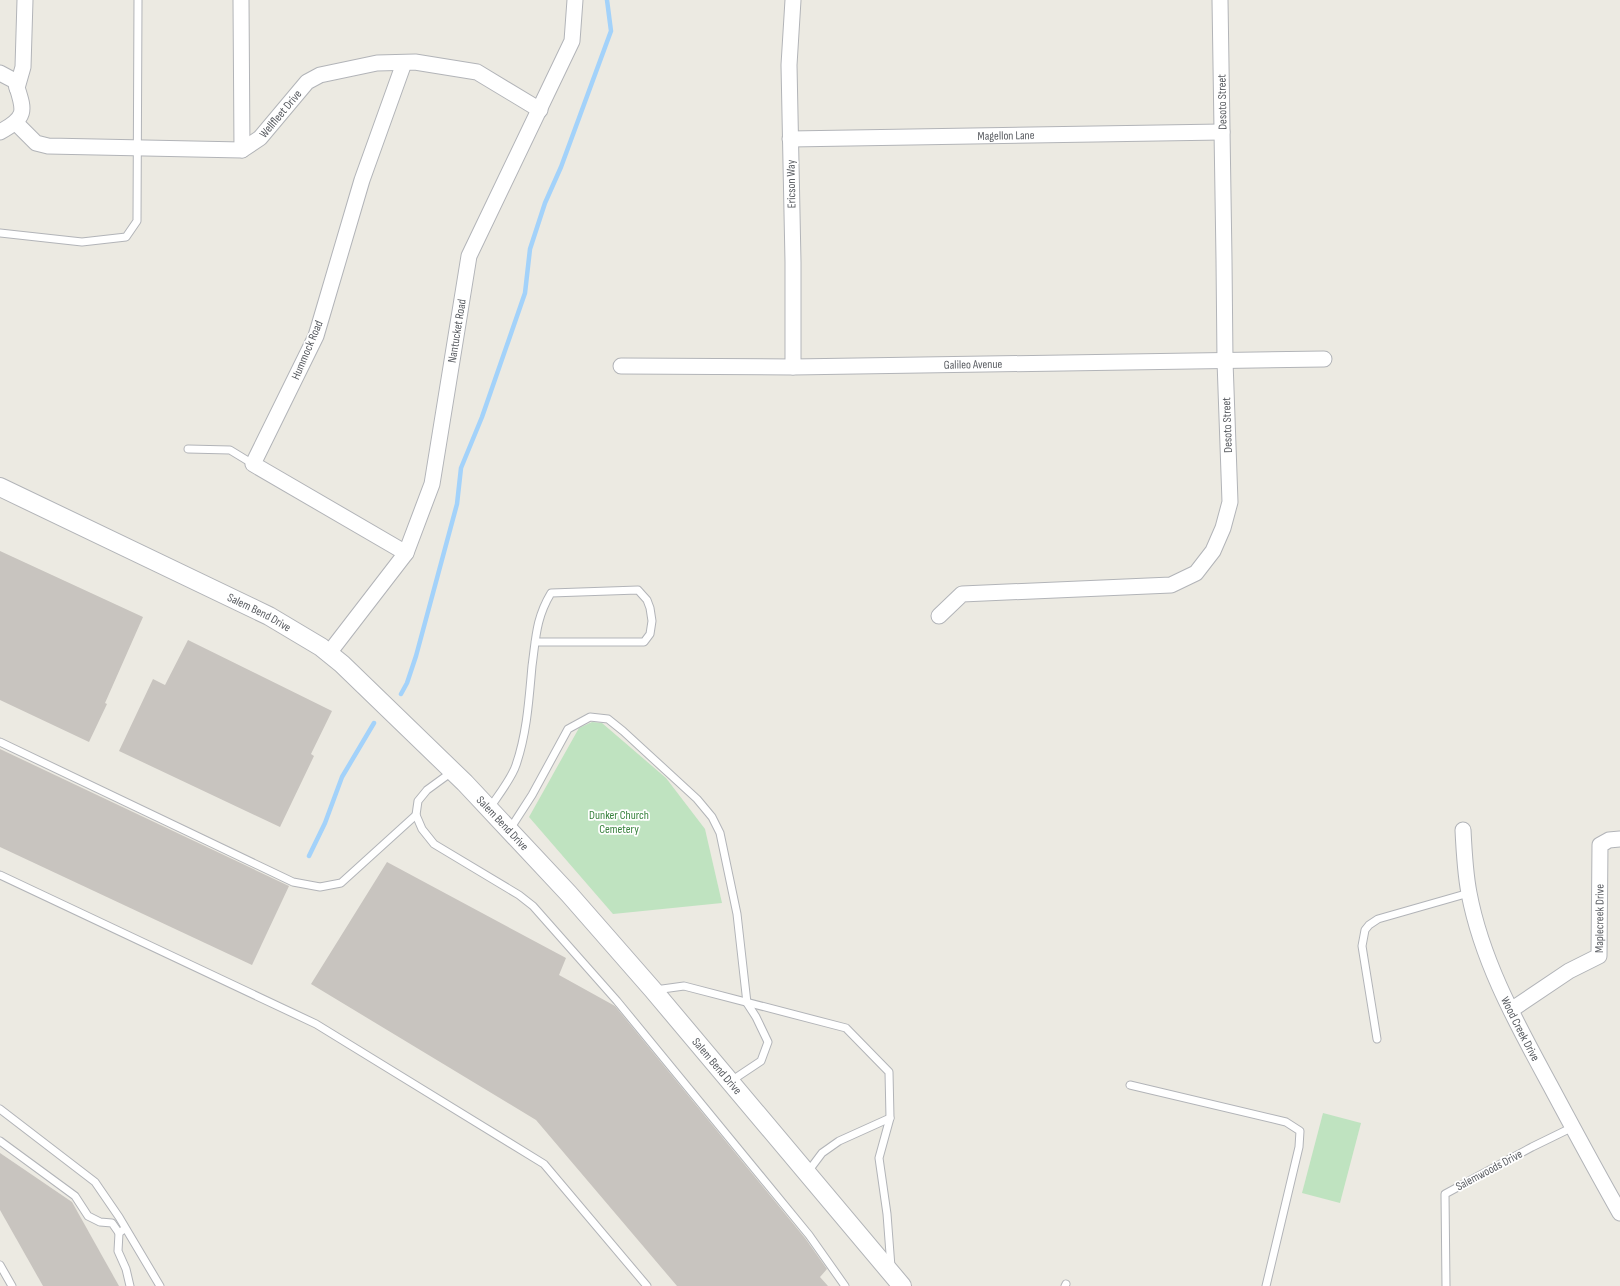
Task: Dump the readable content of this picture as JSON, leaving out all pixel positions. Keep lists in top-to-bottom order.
{
  "streets": {
    "street": [
      "Desoto Street",
      "Wellfleet Drive",
      "Magellon Lane",
      "Ericson Way",
      "Nantucket Road",
      "Hummock Road",
      "Galileo Avenue",
      "Salem Bend Drive",
      "Maplecreek Drive",
      "Wood Creek Drive"
    ],
    "lane": ["Salemwoods Drive"]
  },
  "crossings": [
    ["Desoto Street", "Magellon Lane"],
    ["Desoto Street", "Galileo Avenue"],
    ["Wellfleet Drive", "Nantucket Road"],
    ["Wellfleet Drive", "Hummock Road"],
    ["Magellon Lane", "Ericson Way"],
    ["Ericson Way", "Galileo Avenue"],
    ["Nantucket Road", "Salem Bend Drive"],
    ["Maplecreek Drive", "Wood Creek Drive"],
    ["Wood Creek Drive", "Salemwoods Drive"]
  ],
  "parks": ["Dunker Church Cemetery"]
}
